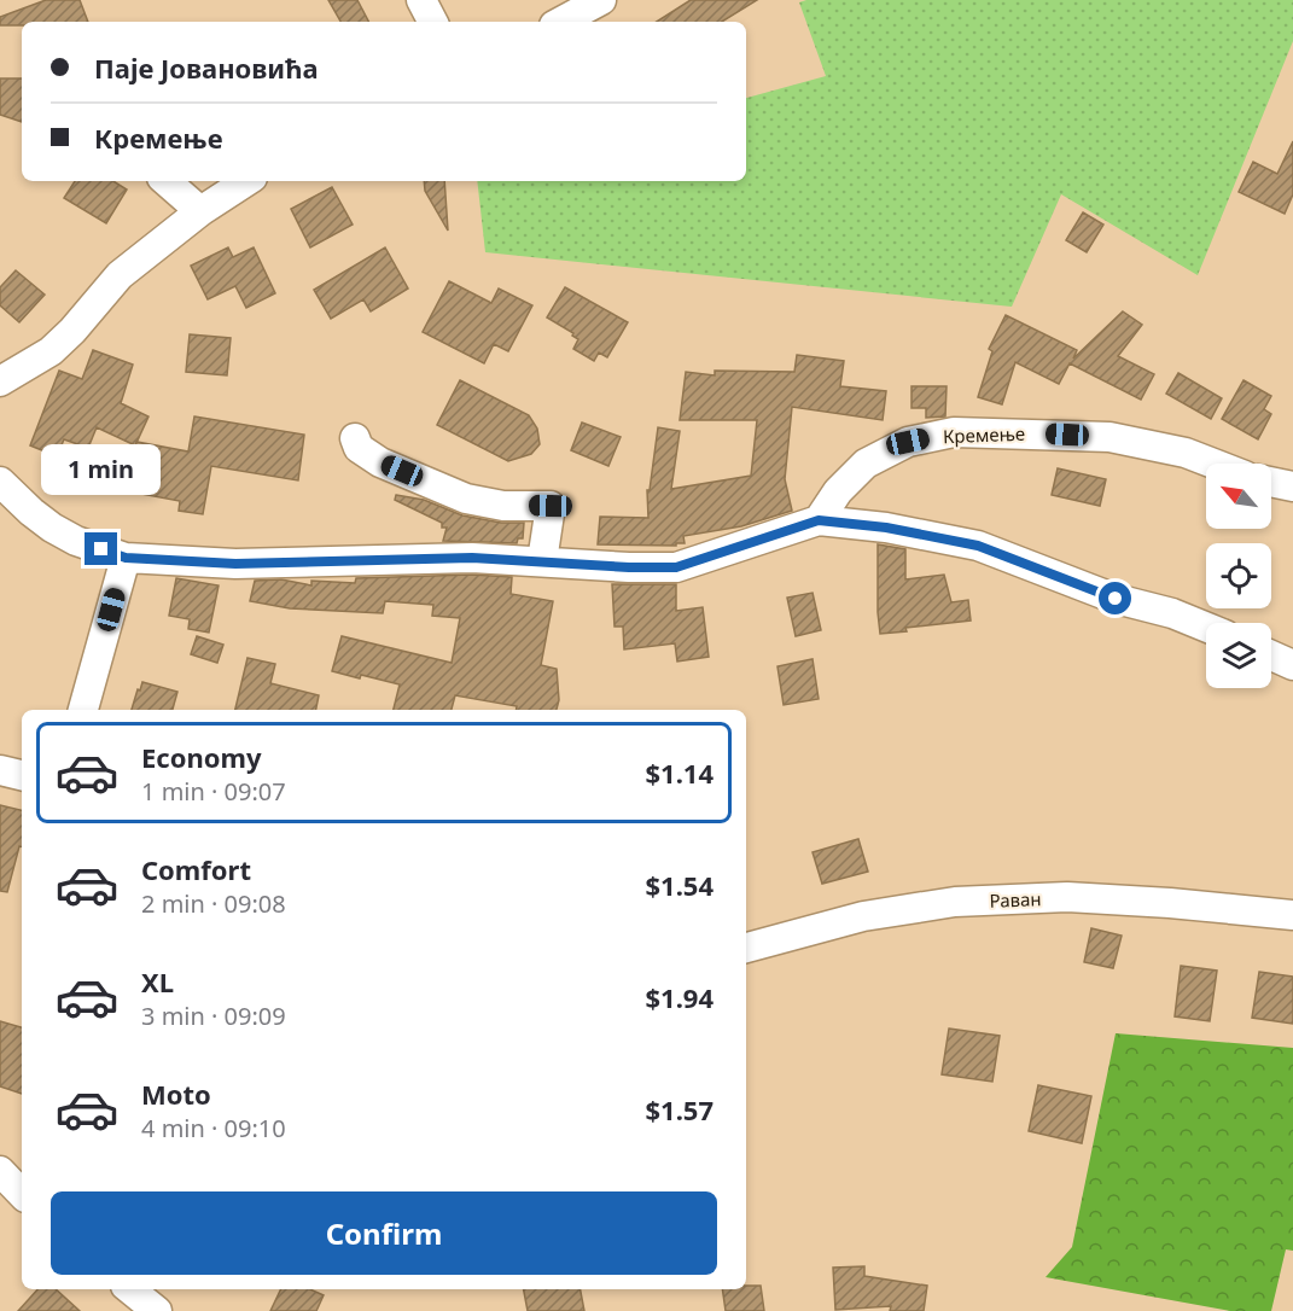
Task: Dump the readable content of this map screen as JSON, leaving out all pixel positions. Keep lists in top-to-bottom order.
{
  "streets": {
    "street": ["Кремење", "Раван"]
  },
  "north": "top left",
  "page": {
    "banner": ["Паје Јовановића", "Кремење"],
    "bubble": "1 min",
    "list": [
      {
        "name": "Economy",
        "note": "1 min · 09:07",
        "value": "$1.14"
      },
      {
        "name": "Comfort",
        "note": "2 min · 09:08",
        "value": "$1.54"
      },
      {
        "name": "XL",
        "note": "3 min · 09:09",
        "value": "$1.94"
      },
      {
        "name": "Moto",
        "note": "4 min · 09:10",
        "value": "$1.57"
      }
    ],
    "buttons": "Confirm"
  }
}
